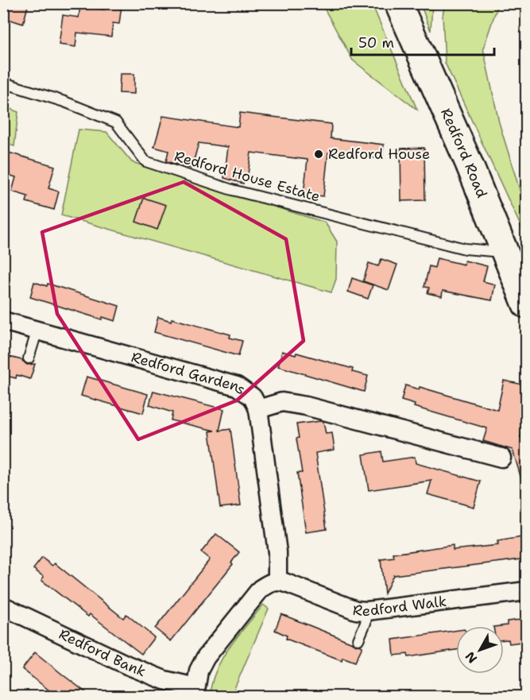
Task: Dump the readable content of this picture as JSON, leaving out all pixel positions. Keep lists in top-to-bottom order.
{
  "streets": {
    "main road": ["Redford Road"],
    "street": ["Redford Gardens", "Redford Walk", "Redford Bank"],
    "lane": ["Redford House Estate"]
  },
  "crossings": [
    ["Redford Road", "Redford House Estate"]
  ],
  "places": ["Redford House"],
  "scale_bar": "50 m",
  "north": "bottom left"
}
